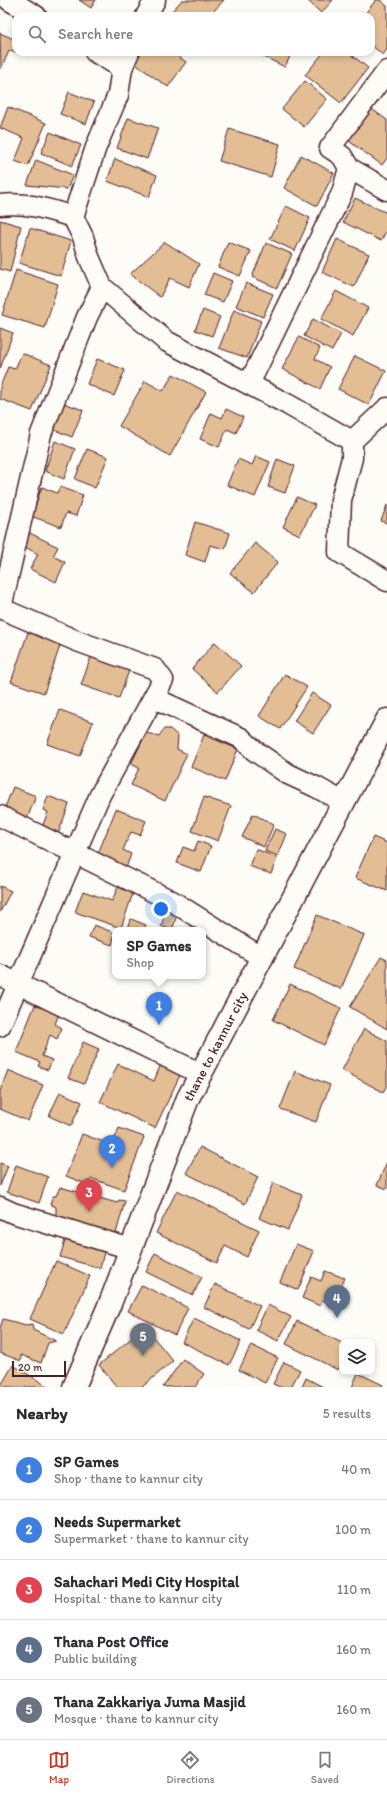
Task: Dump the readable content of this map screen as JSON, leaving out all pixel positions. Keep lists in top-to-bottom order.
{
  "streets": {
    "street": ["thane to kannur city"]
  },
  "scale_bar": "20 m",
  "page": {
    "search": "Search here",
    "popup": ["SP Games", "Shop"],
    "pins": [
      "1",
      "2",
      "3",
      "4",
      "5"
    ],
    "scale": "20 m",
    "heading": ["Nearby", "5 results"],
    "list": [
      {
        "mark": "1",
        "name": "SP Games",
        "note": "Shop · thane to kannur city",
        "value": "40 m"
      },
      {
        "mark": "2",
        "name": "Needs Supermarket",
        "note": "Supermarket · thane to kannur city",
        "value": "100 m"
      },
      {
        "mark": "3",
        "name": "Sahachari Medi City Hospital",
        "note": "Hospital · thane to kannur city",
        "value": "110 m"
      },
      {
        "mark": "4",
        "name": "Thana Post Office",
        "note": "Public building",
        "value": "160 m"
      },
      {
        "mark": "5",
        "name": "Thana Zakkariya Juma Masjid",
        "note": "Mosque · thane to kannur city",
        "value": "160 m"
      }
    ],
    "nav": ["Map", "Directions", "Saved"]
  }
}
